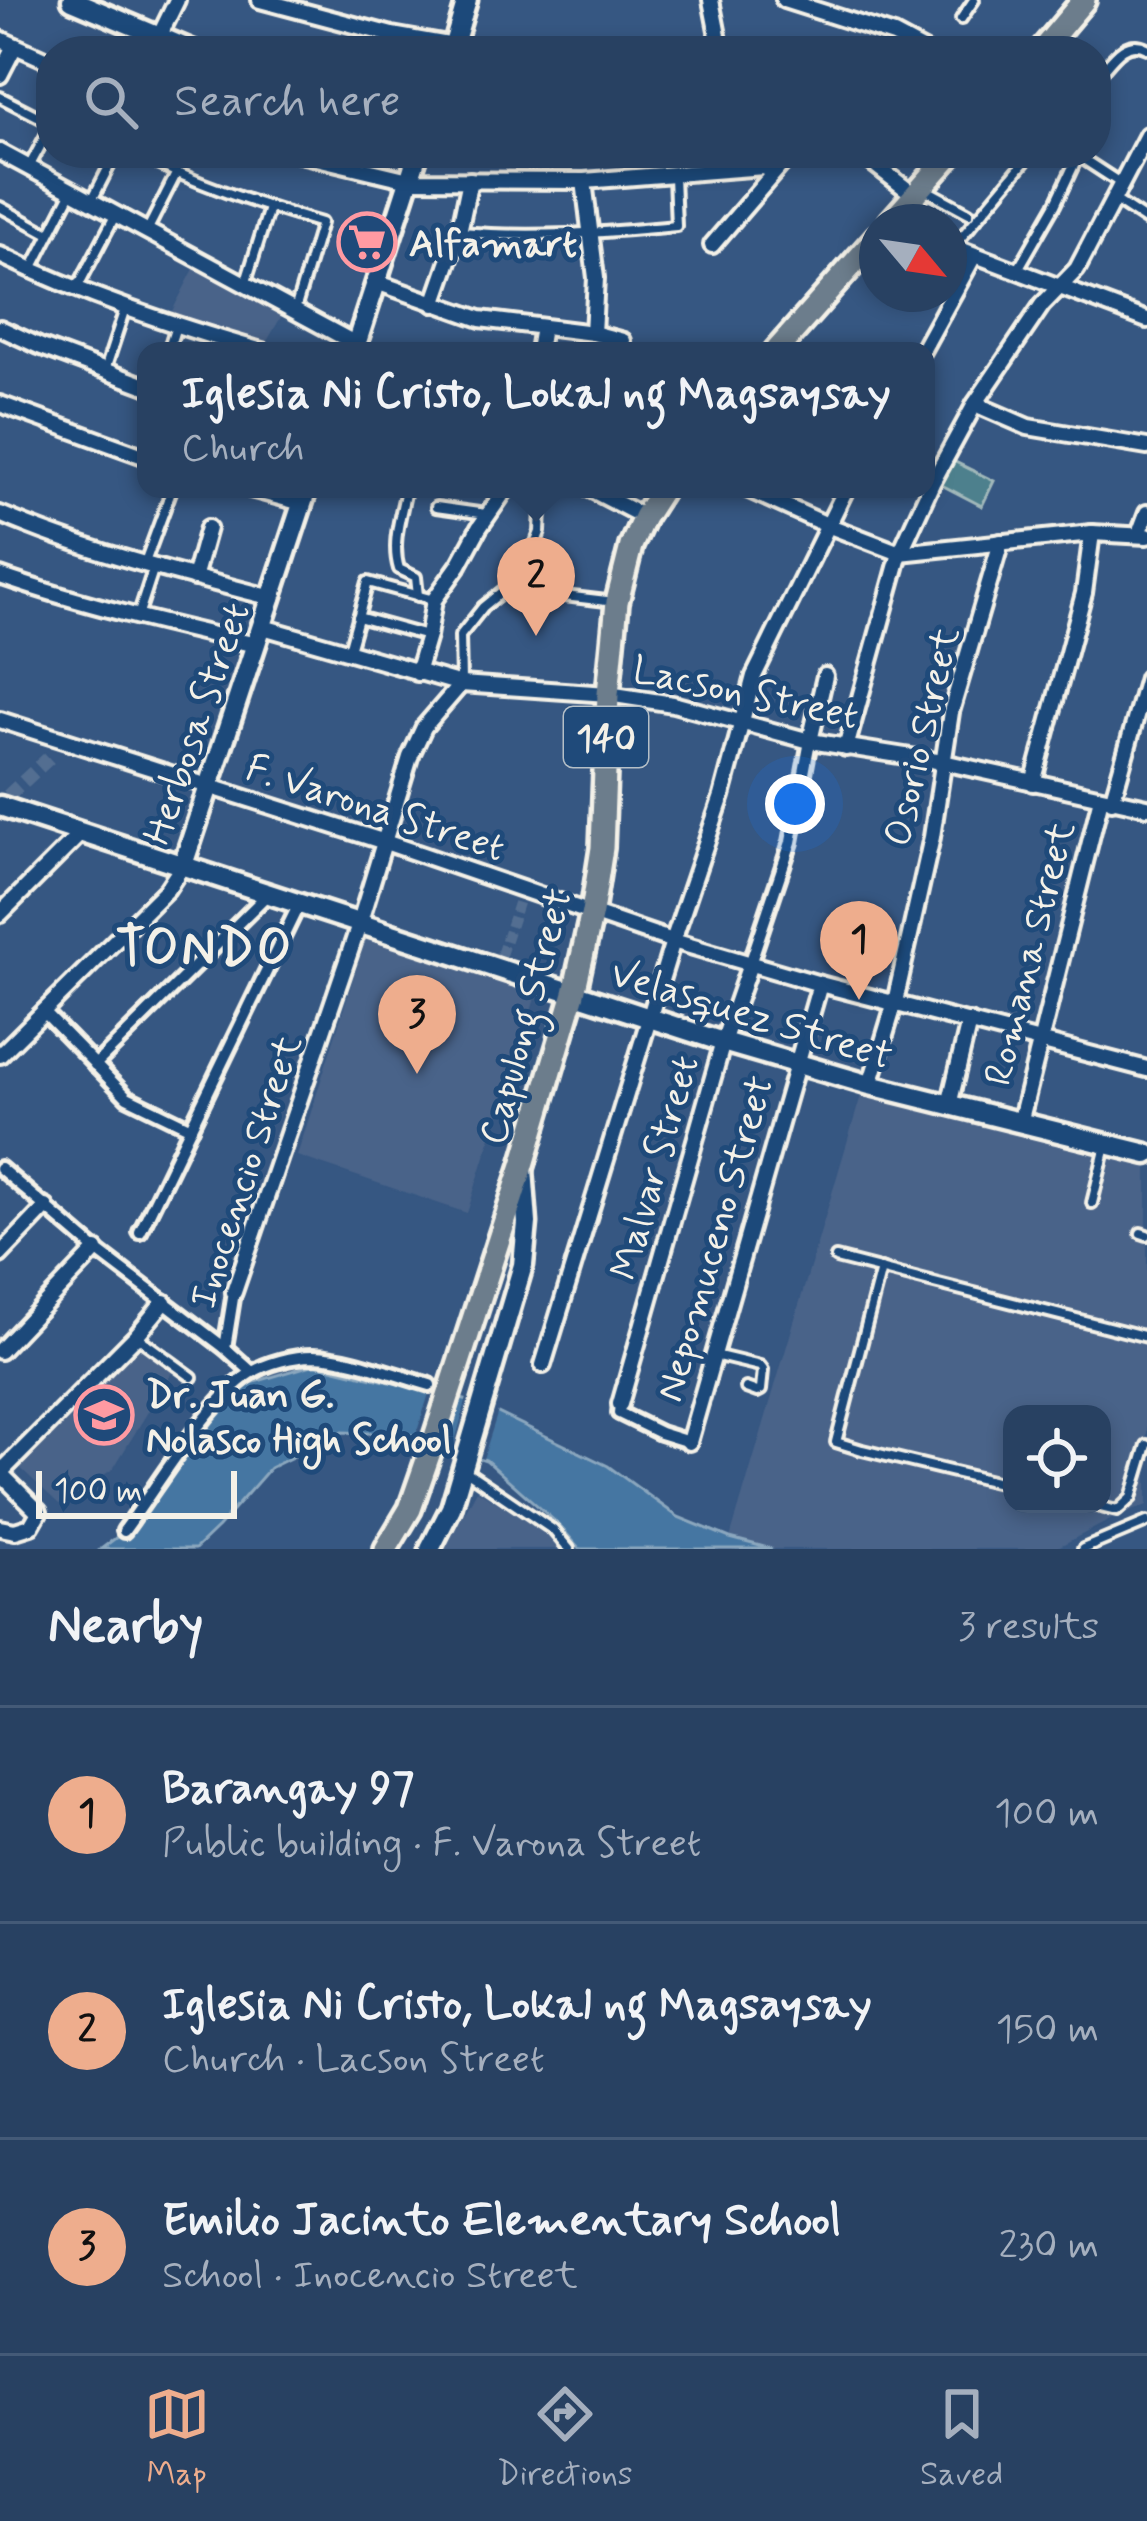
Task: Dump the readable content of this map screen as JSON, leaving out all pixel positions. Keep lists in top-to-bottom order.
{
  "streets": {
    "main road": ["140", "Capulong Street"],
    "street": [
      "Lacson Street",
      "Herbosa Street",
      "Osorio Street",
      "F. Varona Street",
      "Romana Street",
      "Velasquez Street",
      "Malvar Street",
      "Inocencio Street",
      "Nepomuceno Street"
    ]
  },
  "crossings": [
    ["Lacson Street", "Herbosa Street"],
    ["Lacson Street", "Osorio Street"],
    ["Lacson Street", "Romana Street"],
    ["Lacson Street", "Capulong Street"],
    ["Lacson Street", "Malvar Street"],
    ["Lacson Street", "Inocencio Street"],
    ["Herbosa Street", "F. Varona Street"],
    ["Herbosa Street", "Velasquez Street"],
    ["Osorio Street", "F. Varona Street"],
    ["Osorio Street", "Velasquez Street"],
    ["F. Varona Street", "Romana Street"],
    ["F. Varona Street", "Capulong Street"],
    ["F. Varona Street", "Malvar Street"],
    ["F. Varona Street", "Inocencio Street"],
    ["F. Varona Street", "Nepomuceno Street"],
    ["Romana Street", "Velasquez Street"],
    ["Velasquez Street", "Capulong Street"],
    ["Velasquez Street", "Malvar Street"],
    ["Velasquez Street", "Inocencio Street"],
    ["Velasquez Street", "Nepomuceno Street"]
  ],
  "districts": ["TONDO"],
  "places": {
    "supermarket": ["Alfamart"],
    "school or university": ["Dr. Juan G. Nolasco High School"]
  },
  "scale_bar": "100 m",
  "north": "bottom right",
  "page": {
    "search": "Search here",
    "popup": ["Iglesia Ni Cristo, Lokal ng Magsaysay", "Church"],
    "pins": ["2", "1", "3"],
    "scale": "100 m",
    "heading": ["Nearby", "3 results"],
    "list": [
      {
        "mark": "1",
        "name": "Barangay 97",
        "note": "Public building · F. Varona Street",
        "value": "100 m"
      },
      {
        "mark": "2",
        "name": "Iglesia Ni Cristo, Lokal ng Magsaysay",
        "note": "Church · Lacson Street",
        "value": "150 m"
      },
      {
        "mark": "3",
        "name": "Emilio Jacinto Elementary School",
        "note": "School · Inocencio Street",
        "value": "230 m"
      }
    ],
    "nav": ["Map", "Directions", "Saved"]
  }
}
